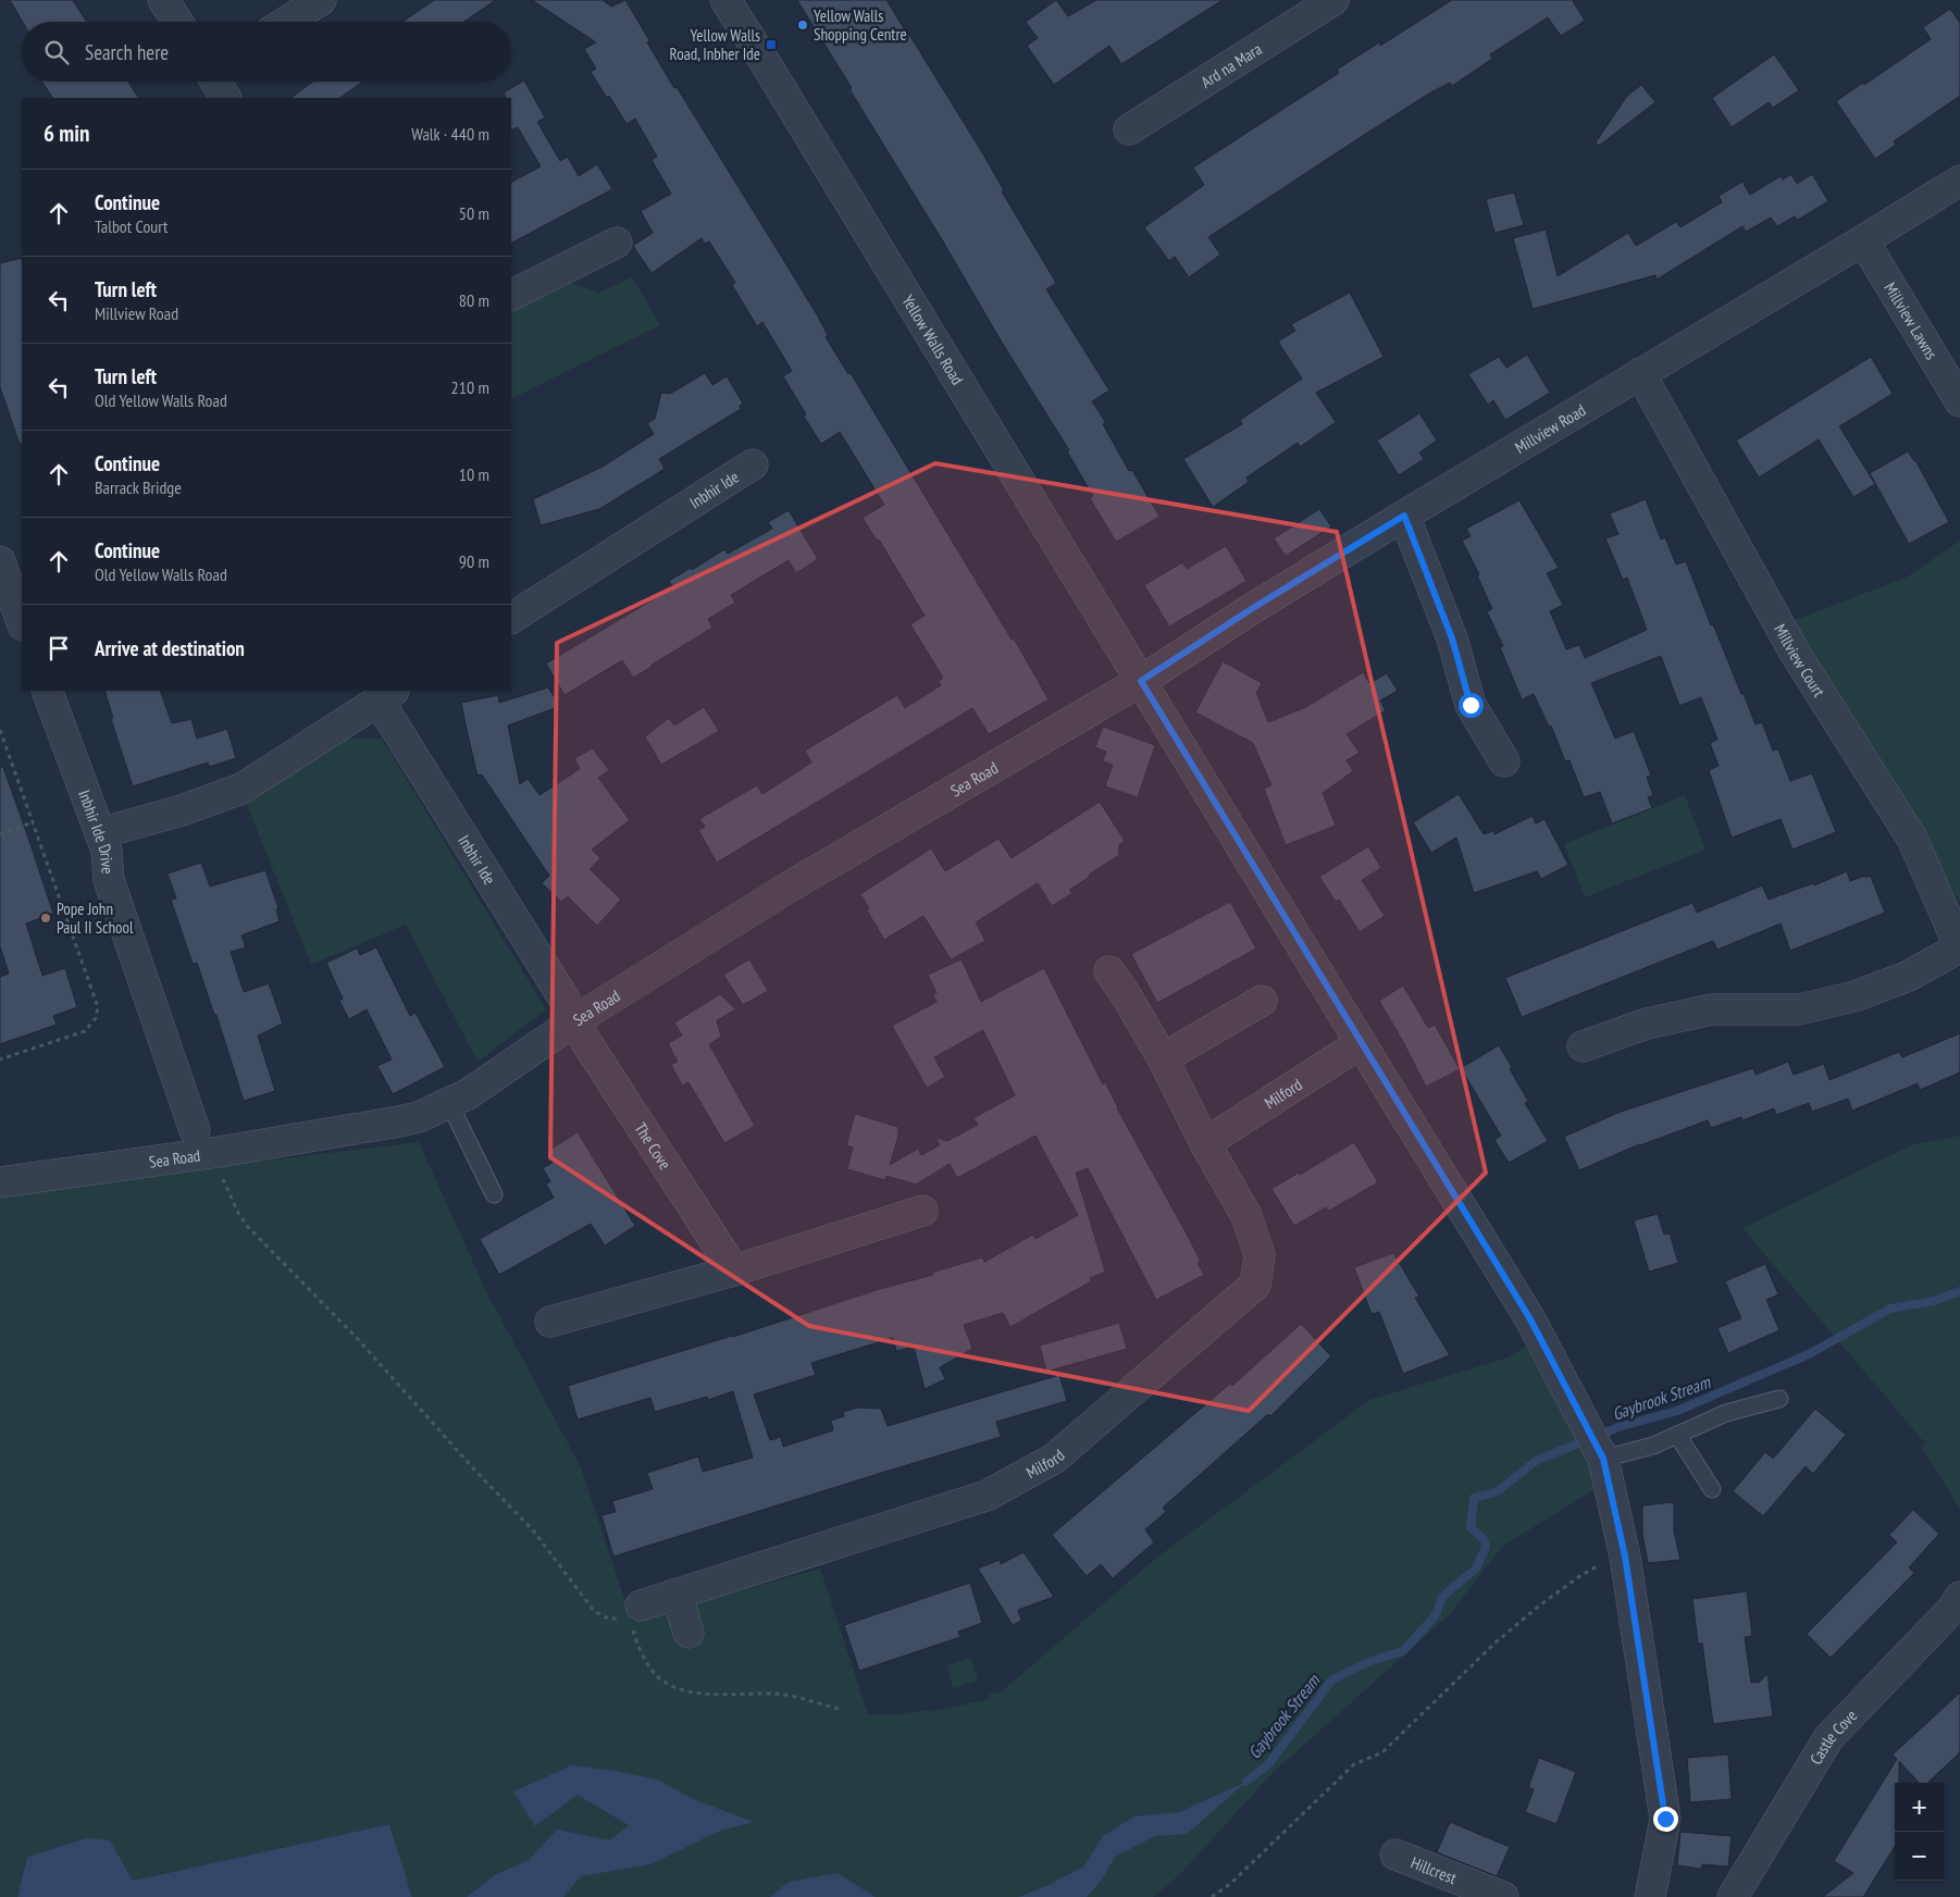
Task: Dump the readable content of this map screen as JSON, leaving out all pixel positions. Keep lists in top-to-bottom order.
{
  "streets": {
    "street": [
      "Ard na Mara",
      "Millview Lawns",
      "Yellow Walls Road",
      "Millview Road",
      "Inbhir Ide",
      "Millview Court",
      "Sea Road",
      "Inbhir Ide Drive",
      "Milford",
      "The Cove",
      "Castle Cove",
      "Hillcrest"
    ]
  },
  "crossings": [
    ["Millview Lawns", "Millview Road"],
    ["Yellow Walls Road", "Millview Road"],
    ["Yellow Walls Road", "Sea Road"],
    ["Yellow Walls Road", "Milford"],
    ["Millview Road", "Millview Court"],
    ["Millview Road", "Sea Road"],
    ["Inbhir Ide", "Sea Road"],
    ["Inbhir Ide", "Inbhir Ide Drive"],
    ["Inbhir Ide", "The Cove"],
    ["Sea Road", "The Cove"]
  ],
  "water": ["Gaybrook Stream"],
  "places": {
    "other": ["Yellow Walls Shopping Centre", "Pope John Paul II School"],
    "transit": ["Yellow Walls Road, Inbher Ide"]
  },
  "page": {
    "search": "Search here",
    "heading": ["6 min", "Walk · 440 m"],
    "list": [
      ["Continue", "Talbot Court", "50 m"],
      ["Turn left", "Millview Road", "80 m"],
      ["Turn left", "Old Yellow Walls Road", "210 m"],
      ["Continue", "Barrack Bridge", "10 m"],
      ["Continue", "Old Yellow Walls Road", "90 m"],
      "Arrive at destination"
    ],
    "map_buttons": ["+", "−"]
  }
}
